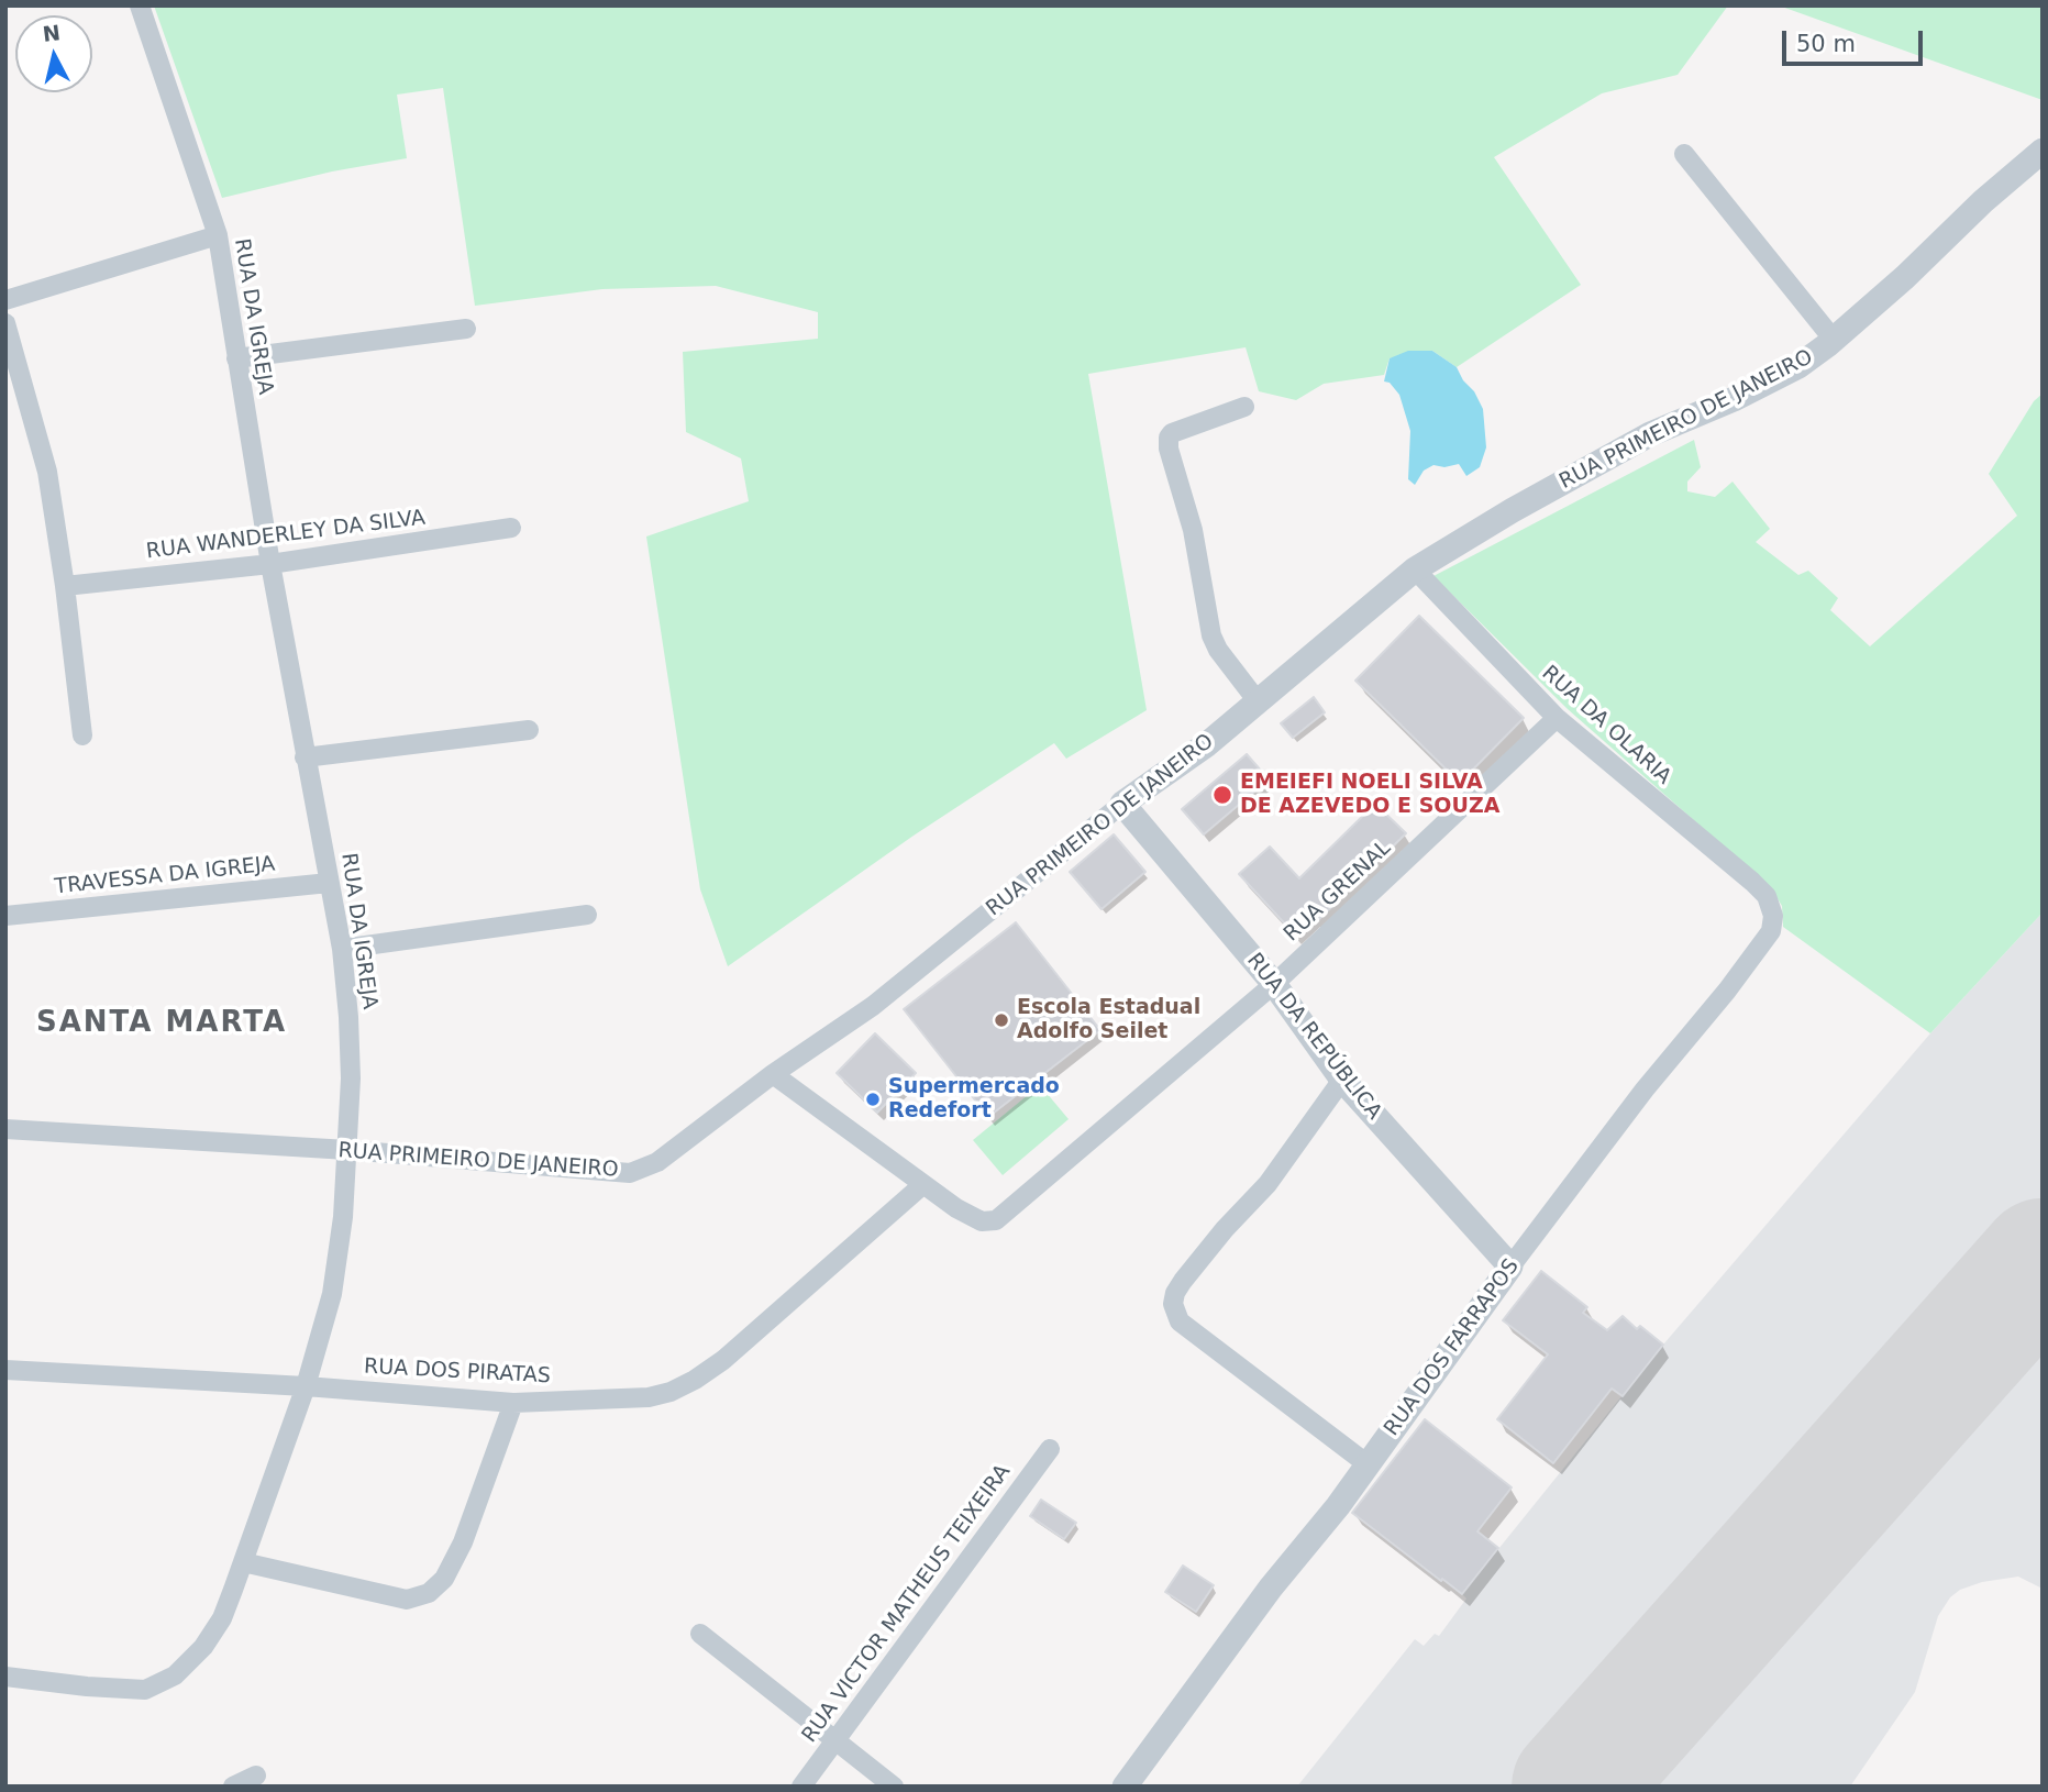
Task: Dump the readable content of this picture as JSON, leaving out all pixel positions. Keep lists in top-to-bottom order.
{
  "streets": {
    "street": [
      "RUA DA IGREJA",
      "RUA PRIMEIRO DE JANEIRO",
      "RUA WANDERLEY DA SILVA",
      "RUA DA OLARIA",
      "TRAVESSA DA IGREJA",
      "RUA GRENAL",
      "RUA DA REPÚBLICA",
      "RUA DOS FARRAPOS",
      "RUA DOS PIRATAS",
      "RUA VICTOR MATHEUS TEIXEIRA"
    ]
  },
  "crossings": [
    ["RUA DA IGREJA", "RUA PRIMEIRO DE JANEIRO"],
    ["RUA DA IGREJA", "RUA WANDERLEY DA SILVA"],
    ["RUA DA IGREJA", "TRAVESSA DA IGREJA"],
    ["RUA DA IGREJA", "RUA DOS PIRATAS"],
    ["RUA PRIMEIRO DE JANEIRO", "RUA DA OLARIA"],
    ["RUA PRIMEIRO DE JANEIRO", "RUA DA REPÚBLICA"],
    ["RUA DA OLARIA", "RUA GRENAL"],
    ["RUA DA OLARIA", "RUA DOS FARRAPOS"],
    ["RUA GRENAL", "RUA DA REPÚBLICA"],
    ["RUA GRENAL", "RUA DOS PIRATAS"],
    ["RUA DA REPÚBLICA", "RUA DOS FARRAPOS"]
  ],
  "districts": ["SANTA MARTA"],
  "places": ["EMEIEFI NOELI SILVA DE AZEVEDO E SOUZA", "Escola Estadual Adolfo Seilet", "Supermercado Redefort"],
  "scale_bar": "50 m",
  "north": "top"
}
